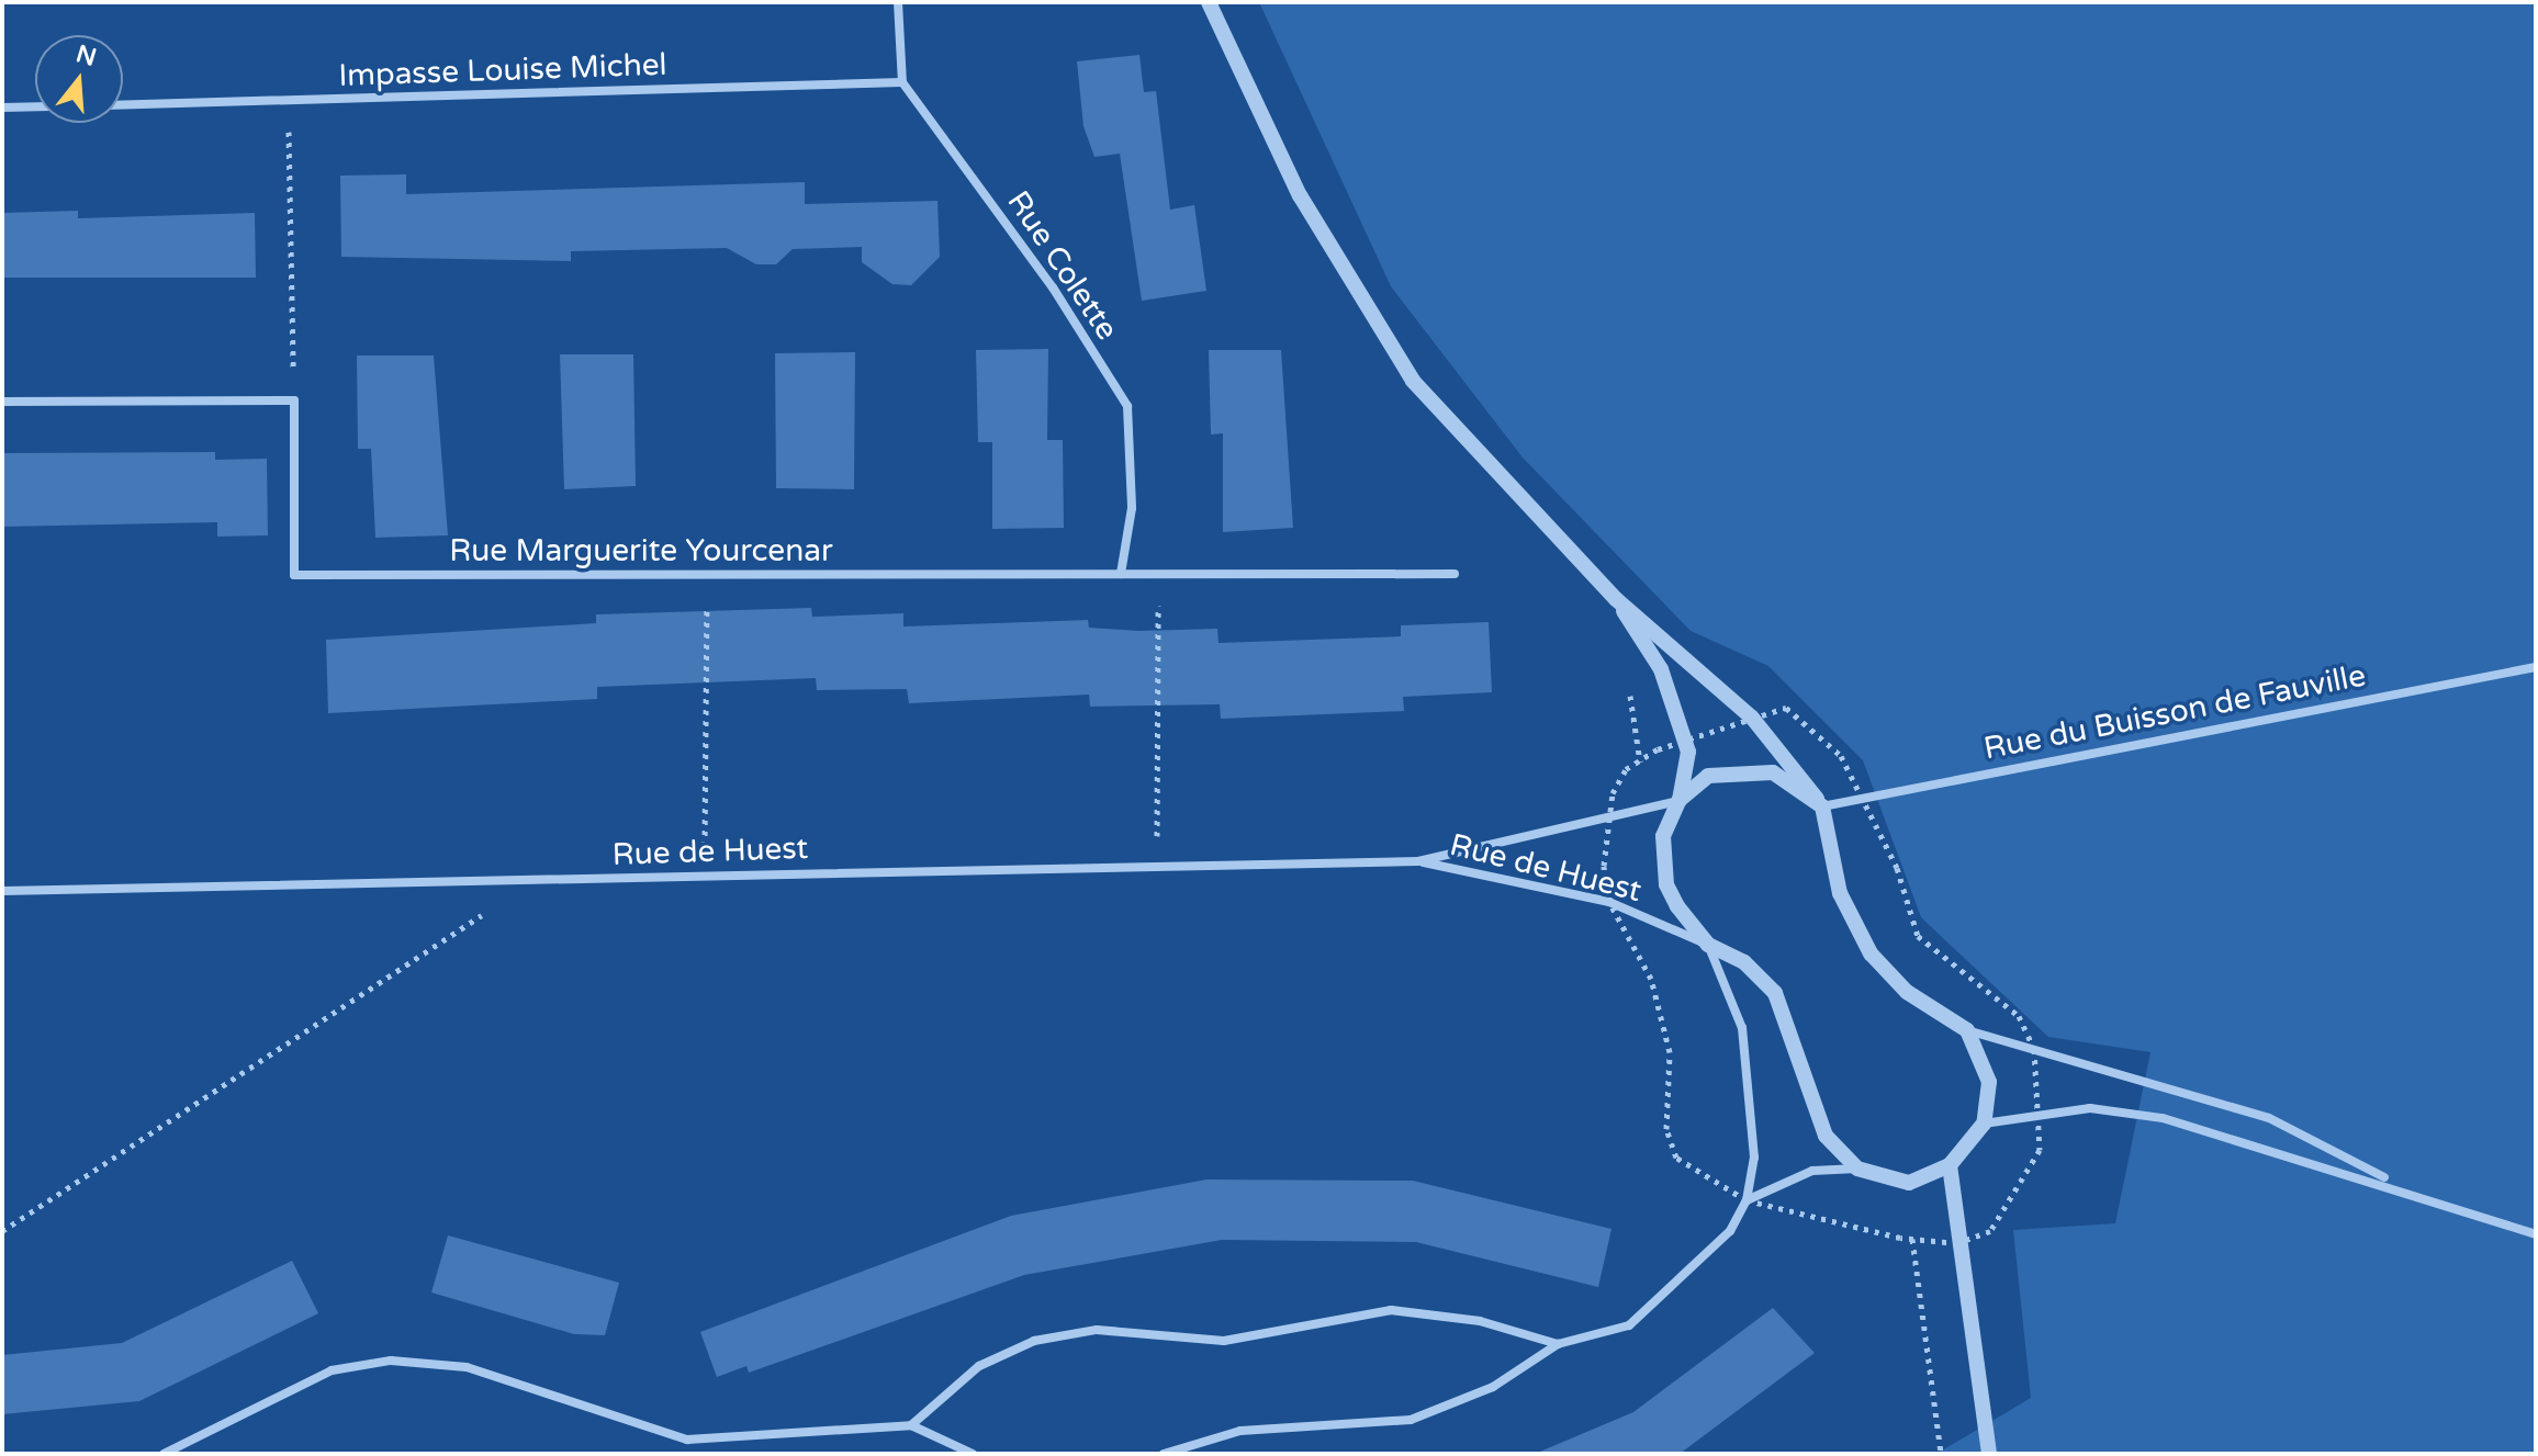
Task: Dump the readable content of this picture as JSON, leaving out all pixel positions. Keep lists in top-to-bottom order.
{
  "streets": {
    "street": [
      "Impasse Louise Michel",
      "Rue Colette",
      "Rue Marguerite Yourcenar",
      "Rue du Buisson de Fauville",
      "Rue de Huest"
    ]
  },
  "crossings": [
    ["Impasse Louise Michel", "Rue Colette"],
    ["Rue Colette", "Rue Marguerite Yourcenar"]
  ],
  "north": "top"
}
